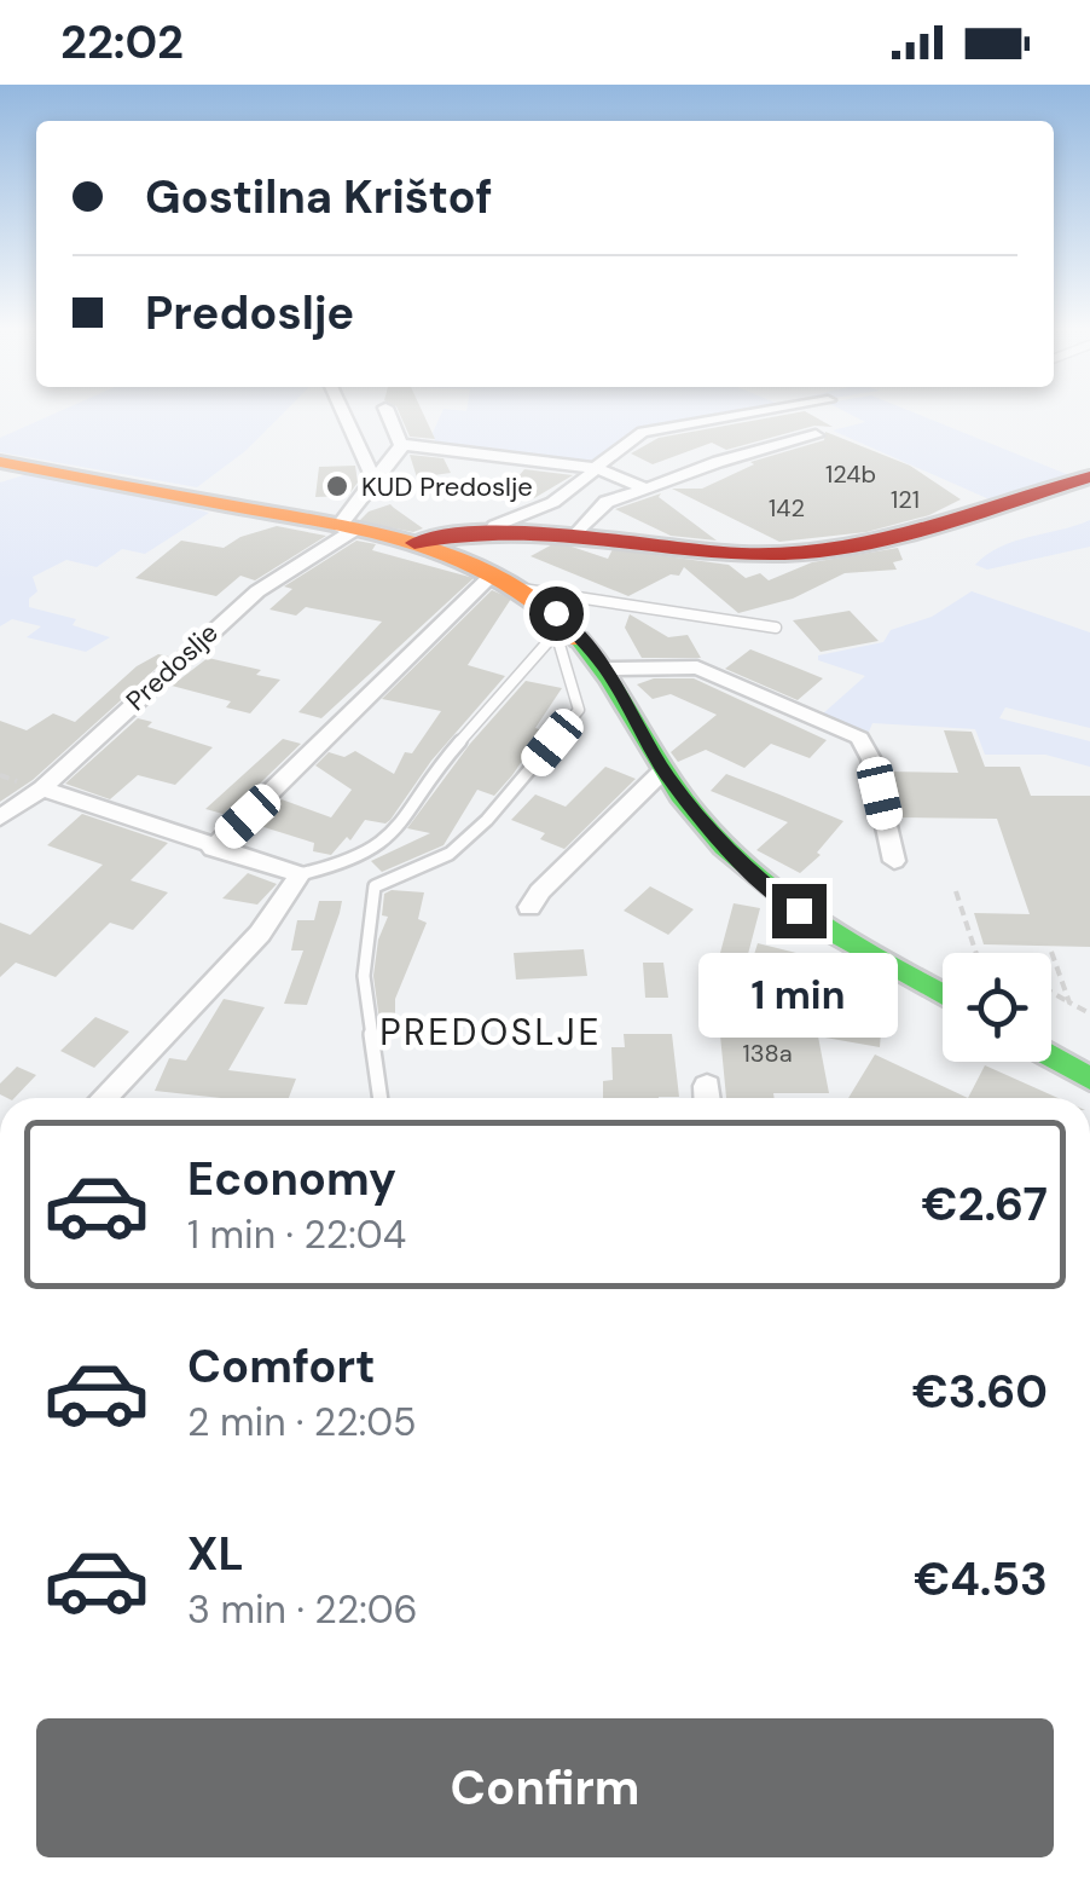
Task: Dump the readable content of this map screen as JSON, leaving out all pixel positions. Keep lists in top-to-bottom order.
{
  "streets": {
    "street": ["Predoslje"]
  },
  "districts": ["PREDOSLJE"],
  "places": ["KUD Predoslje"],
  "house_numbers": [
    "124b",
    "121",
    "142",
    "138a"
  ],
  "page": {
    "status": "22:02",
    "banner": ["Gostilna Krištof", "Predoslje"],
    "bubble": "1 min",
    "list": [
      {
        "name": "Economy",
        "note": "1 min · 22:04",
        "value": "€2.67"
      },
      {
        "name": "Comfort",
        "note": "2 min · 22:05",
        "value": "€3.60"
      },
      {
        "name": "XL",
        "note": "3 min · 22:06",
        "value": "€4.53"
      }
    ],
    "buttons": "Confirm"
  }
}
